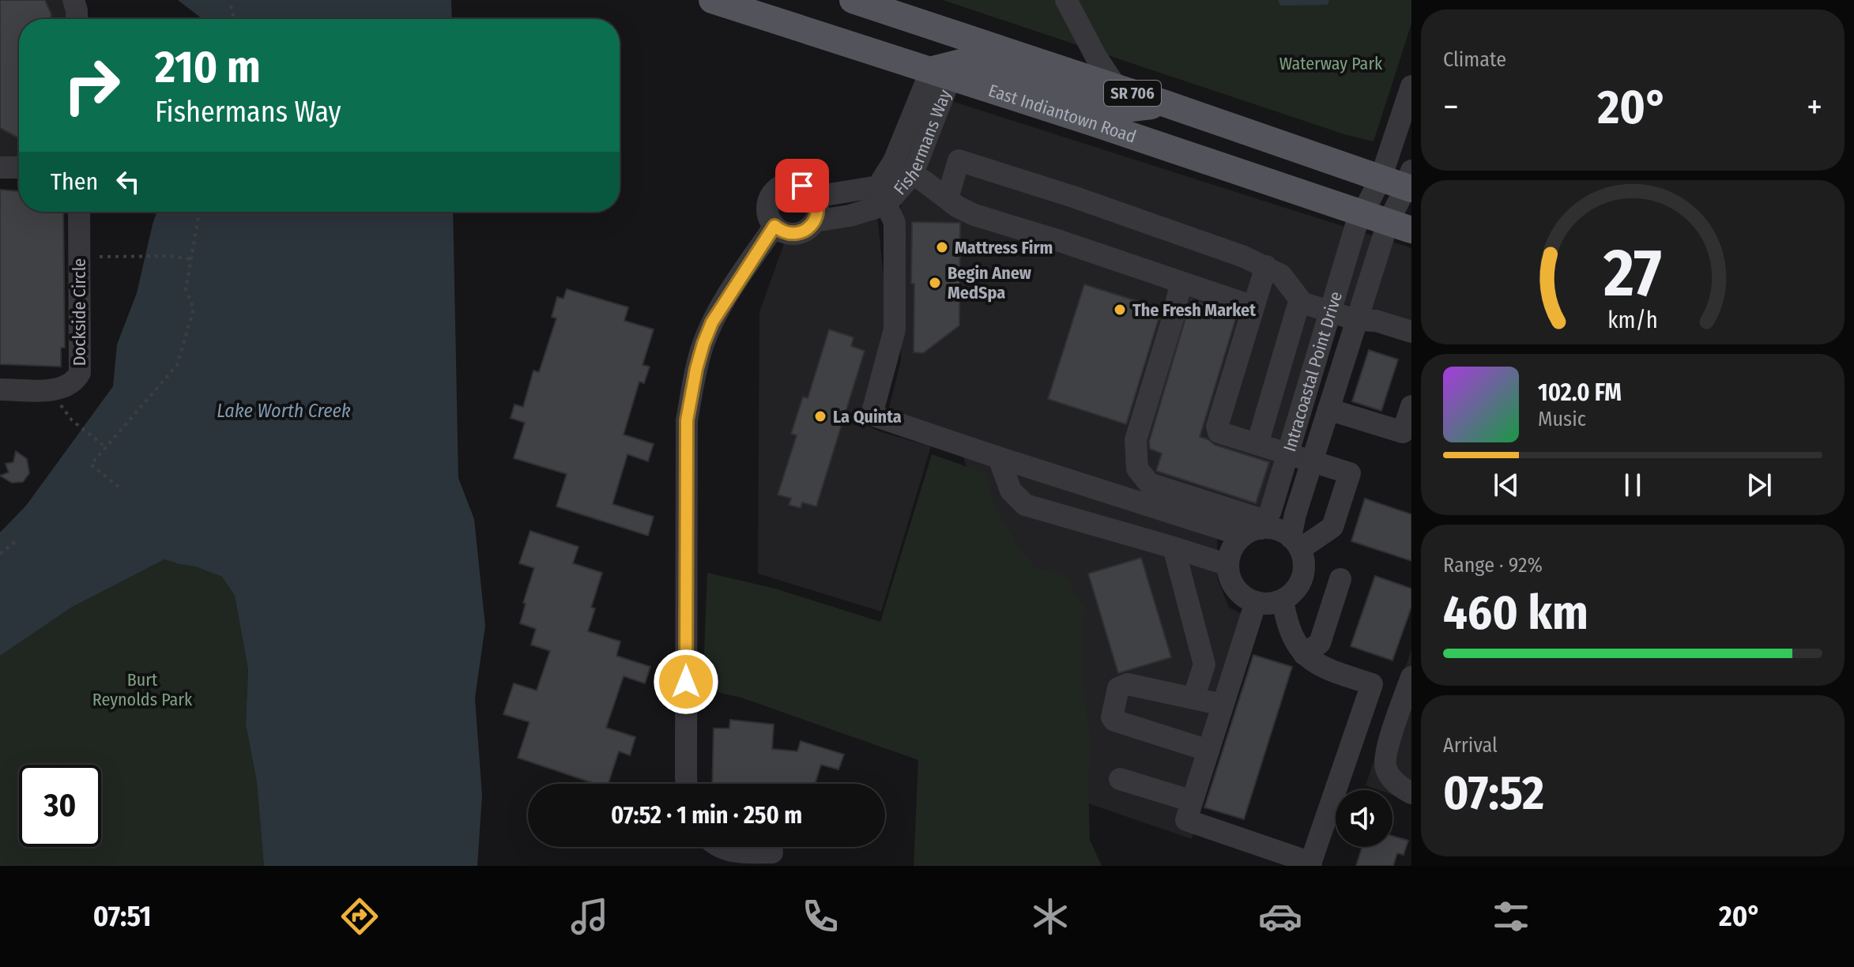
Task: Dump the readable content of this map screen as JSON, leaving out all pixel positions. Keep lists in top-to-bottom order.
{
  "streets": {
    "main road": ["SR 706", "East Indiantown Road"],
    "street": ["Fishermans Way", "Dockside Circle", "Intracoastal Point Drive"]
  },
  "crossings": [
    ["SR 706", "Intracoastal Point Drive"],
    ["East Indiantown Road", "Fishermans Way"],
    ["East Indiantown Road", "Intracoastal Point Drive"]
  ],
  "water": ["Lake Worth Creek"],
  "parks": ["Waterway Park", "Burt Reynolds Park"],
  "places": [
    "Mattress Firm",
    "Begin Anew MedSpa",
    "The Fresh Market",
    "La Quinta"
  ],
  "page": {
    "tile": [
      "Climate",
      ["Range · 92%", "460 km"],
      ["Arrival", "07:52"]
    ],
    "turn": ["210 m", "Fishermans Way"],
    "heat": ["−", "20°", "+"],
    "then": "Then",
    "song": ["102.0 FM", "Music"],
    "limit": "30",
    "trip": "07:52 · 1 min · 250 m",
    "tabs": ["07:51", "20°"],
    "gauge": ["27", "km/h"]
  }
}
